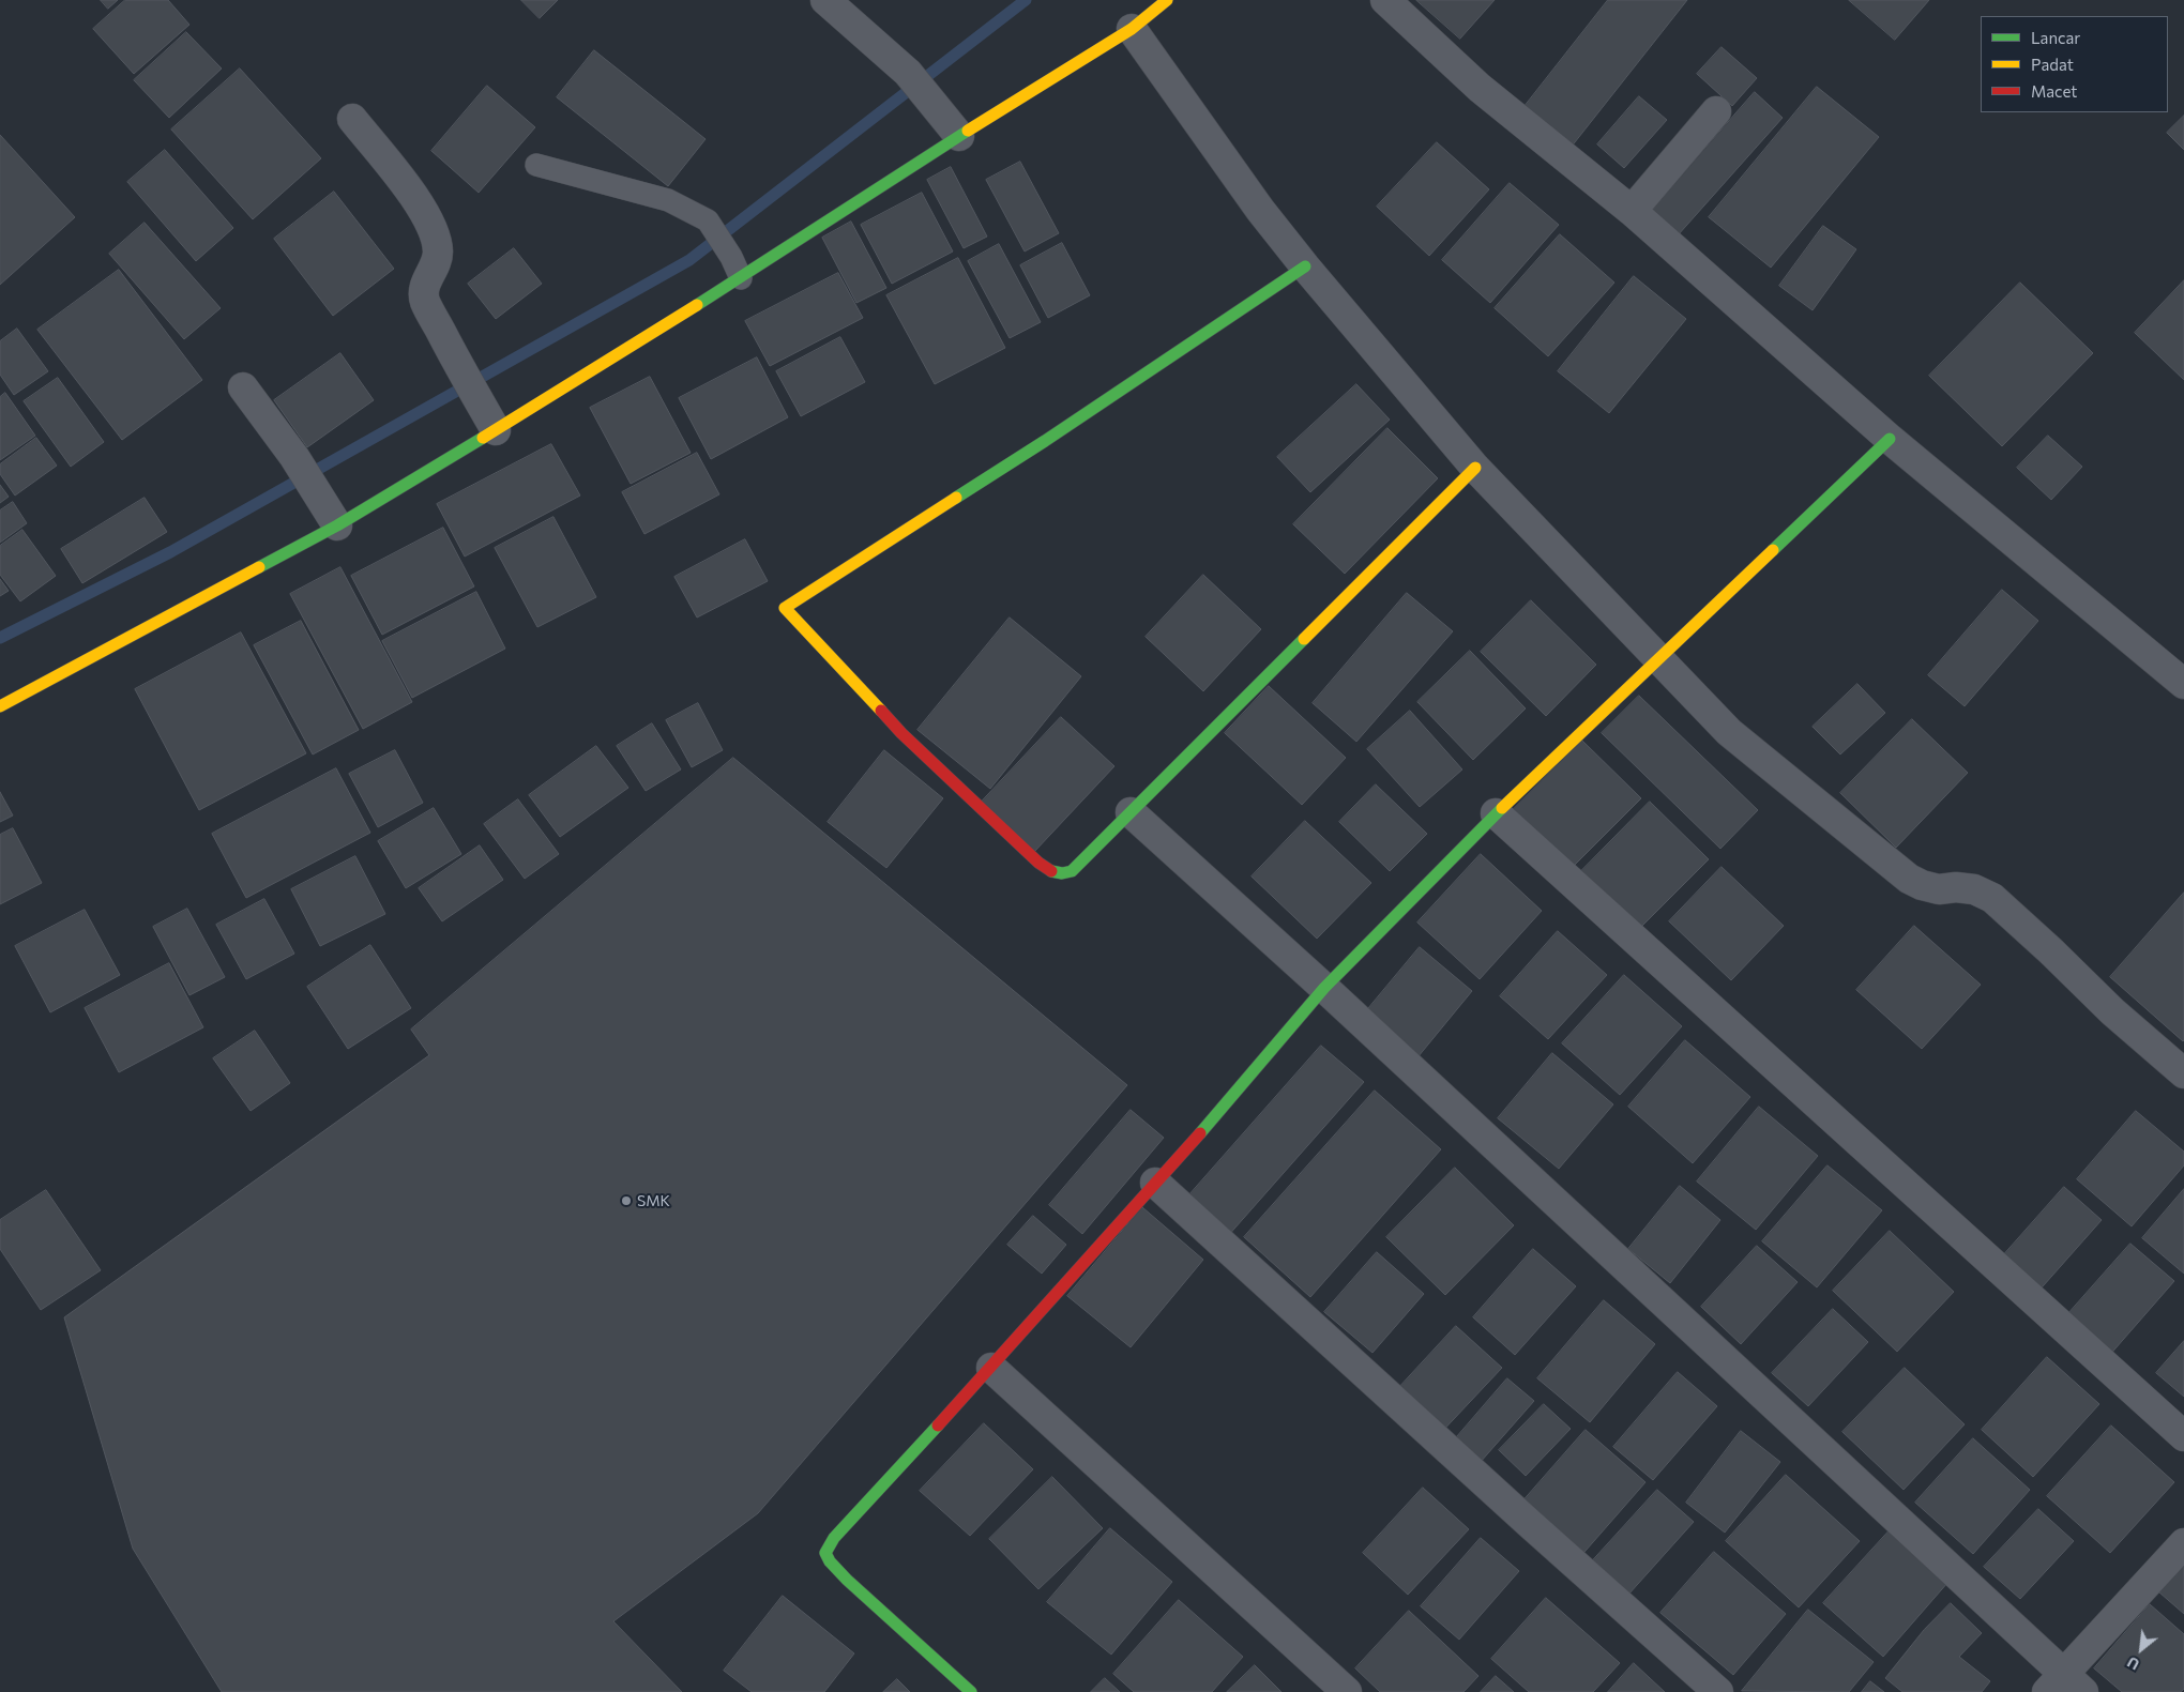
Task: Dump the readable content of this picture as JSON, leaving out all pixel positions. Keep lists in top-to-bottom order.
{
  "places": ["SMK"],
  "legend": ["Lancar", "Padat", "Macet"],
  "north": "bottom left"
}
